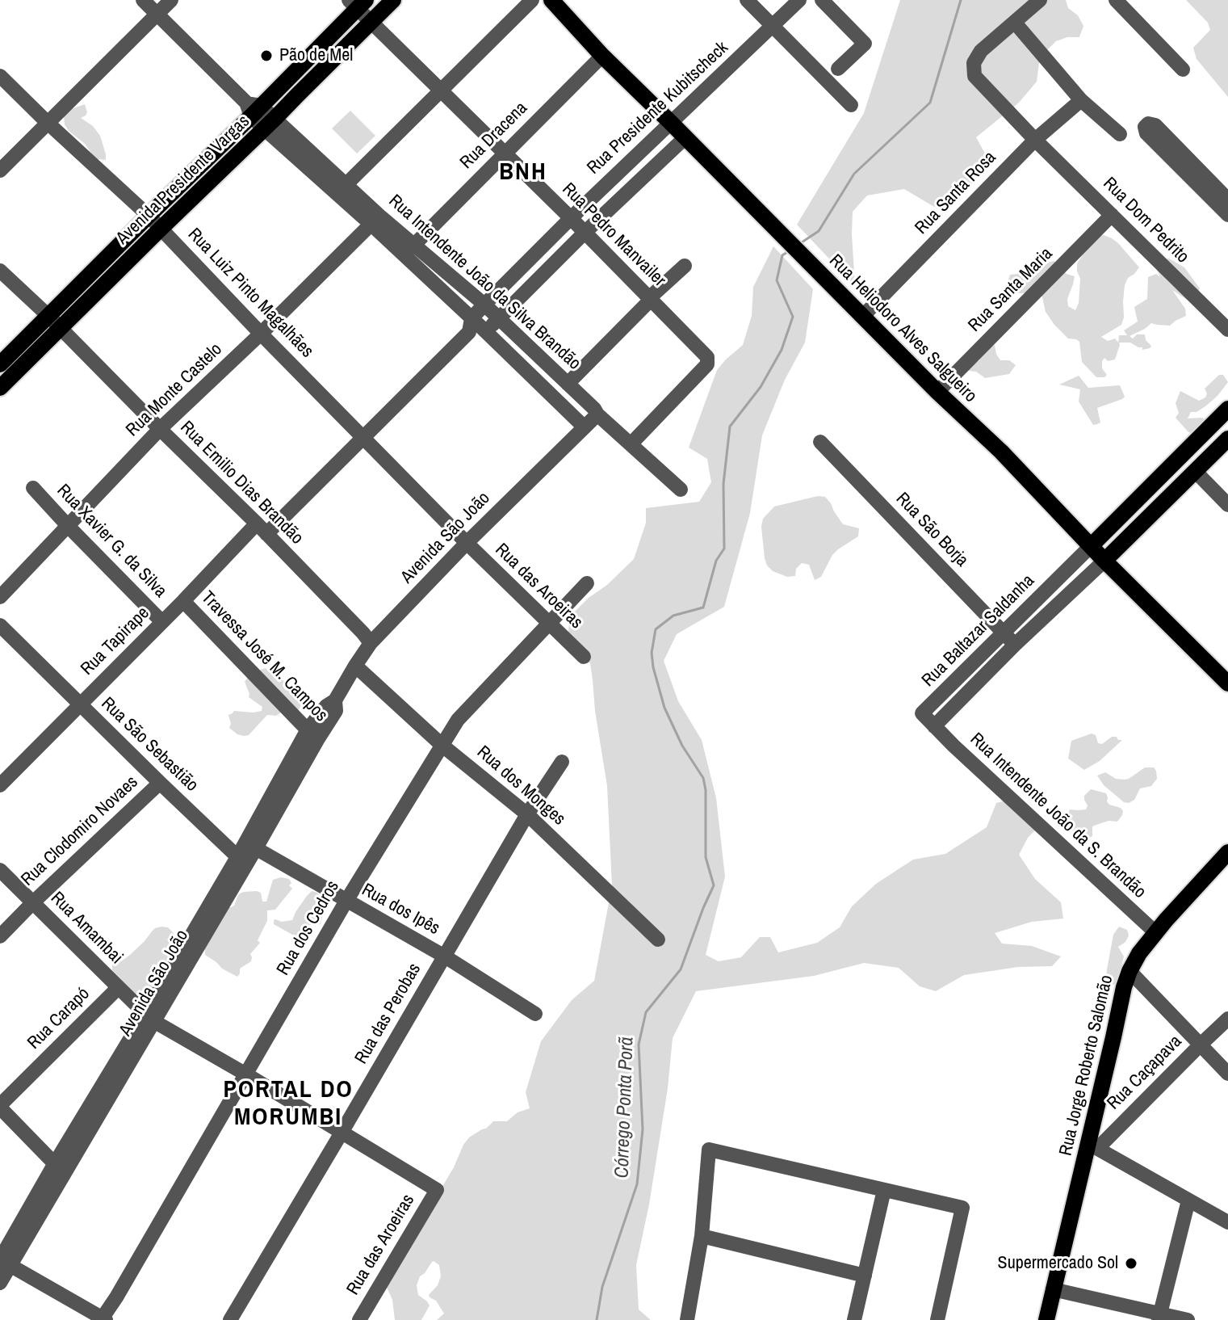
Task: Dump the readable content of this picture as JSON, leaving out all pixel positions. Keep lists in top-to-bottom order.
{
  "streets": {
    "main road": [
      "Avenida Presidente Vargas",
      "Rua Heliodoro Alves Salgueiro",
      "Rua Baltazar Saldanha",
      "Rua Jorge Roberto Salomão"
    ],
    "street": [
      "Rua Presidente Kubitscheck",
      "Rua Dracena",
      "Rua Santa Rosa",
      "Rua Dom Pedrito",
      "Rua Pedro Manvailer",
      "Rua Intendente João da Silva Brandão",
      "Rua Santa Maria",
      "Rua Luiz Pinto Magalhães",
      "Rua Monte Castelo",
      "Rua Emilio Dias Brandão",
      "Rua São Borja",
      "Avenida São João",
      "Rua Xavier G. da Silva",
      "Rua das Aroeiras",
      "Rua Tapirape",
      "Travessa José M. Campos",
      "Rua São Sebastião",
      "Rua dos Monges",
      "Rua Intendente João da S. Brandão",
      "Rua Clodomiro Novaes",
      "Rua dos Ipês",
      "Rua Amambai",
      "Rua dos Cedros",
      "Rua das Perobas",
      "Rua Carapó",
      "Rua Caçapava"
    ]
  },
  "crossings": [
    ["Rua Presidente Kubitscheck", "Rua Pedro Manvailer"],
    ["Rua Presidente Kubitscheck", "Rua Intendente João da Silva Brandão"],
    ["Rua Presidente Kubitscheck", "Rua Luiz Pinto Magalhães"],
    ["Rua Presidente Kubitscheck", "Rua Heliodoro Alves Salgueiro"],
    ["Rua Presidente Kubitscheck", "Rua Emilio Dias Brandão"],
    ["Rua Presidente Kubitscheck", "Rua Tapirape"],
    ["Rua Dracena", "Rua Pedro Manvailer"],
    ["Rua Dracena", "Rua Intendente João da Silva Brandão"],
    ["Rua Dracena", "Rua Heliodoro Alves Salgueiro"],
    ["Avenida Presidente Vargas", "Rua Pedro Manvailer"],
    ["Avenida Presidente Vargas", "Rua Intendente João da Silva Brandão"],
    ["Avenida Presidente Vargas", "Rua Luiz Pinto Magalhães"],
    ["Avenida Presidente Vargas", "Rua Emilio Dias Brandão"],
    ["Rua Santa Rosa", "Rua Dom Pedrito"],
    ["Rua Santa Rosa", "Rua Heliodoro Alves Salgueiro"],
    ["Rua Dom Pedrito", "Rua Santa Maria"],
    ["Rua Pedro Manvailer", "Rua Intendente João da Silva Brandão"],
    ["Rua Intendente João da Silva Brandão", "Rua Monte Castelo"],
    ["Rua Intendente João da Silva Brandão", "Avenida São João"],
    ["Rua Santa Maria", "Rua Heliodoro Alves Salgueiro"],
    ["Rua Luiz Pinto Magalhães", "Rua Monte Castelo"],
    ["Rua Luiz Pinto Magalhães", "Avenida São João"],
    ["Rua Luiz Pinto Magalhães", "Rua das Aroeiras"],
    ["Rua Heliodoro Alves Salgueiro", "Rua Baltazar Saldanha"],
    ["Rua Monte Castelo", "Rua Emilio Dias Brandão"],
    ["Rua Monte Castelo", "Rua Xavier G. da Silva"],
    ["Rua Emilio Dias Brandão", "Avenida São João"],
    ["Rua Emilio Dias Brandão", "Rua Tapirape"],
    ["Rua São Borja", "Rua Baltazar Saldanha"],
    ["Avenida São João", "Rua das Aroeiras"],
    ["Avenida São João", "Travessa José M. Campos"],
    ["Avenida São João", "Rua São Sebastião"],
    ["Avenida São João", "Rua dos Monges"],
    ["Avenida São João", "Rua dos Ipês"],
    ["Avenida São João", "Rua Amambai"],
    ["Rua Xavier G. da Silva", "Rua Tapirape"],
    ["Rua das Aroeiras", "Rua Amambai"],
    ["Rua das Aroeiras", "Rua dos Cedros"],
    ["Rua Baltazar Saldanha", "Rua Intendente João da S. Brandão"],
    ["Rua Tapirape", "Travessa José M. Campos"],
    ["Rua Tapirape", "Rua São Sebastião"],
    ["Rua São Sebastião", "Rua Clodomiro Novaes"],
    ["Rua dos Monges", "Rua dos Cedros"],
    ["Rua dos Monges", "Rua das Perobas"],
    ["Rua Intendente João da S. Brandão", "Rua Jorge Roberto Salomão"],
    ["Rua Clodomiro Novaes", "Rua Amambai"],
    ["Rua dos Ipês", "Rua dos Cedros"],
    ["Rua dos Ipês", "Rua das Perobas"],
    ["Rua Amambai", "Rua dos Cedros"],
    ["Rua Amambai", "Rua das Perobas"],
    ["Rua Amambai", "Rua Carapó"],
    ["Rua Jorge Roberto Salomão", "Rua Caçapava"]
  ],
  "districts": ["BNH", "PORTAL DO MORUMBI"],
  "water": ["Córrego Ponta Porã"],
  "places": ["Pão de Mel", "Supermercado Sol"]
}
